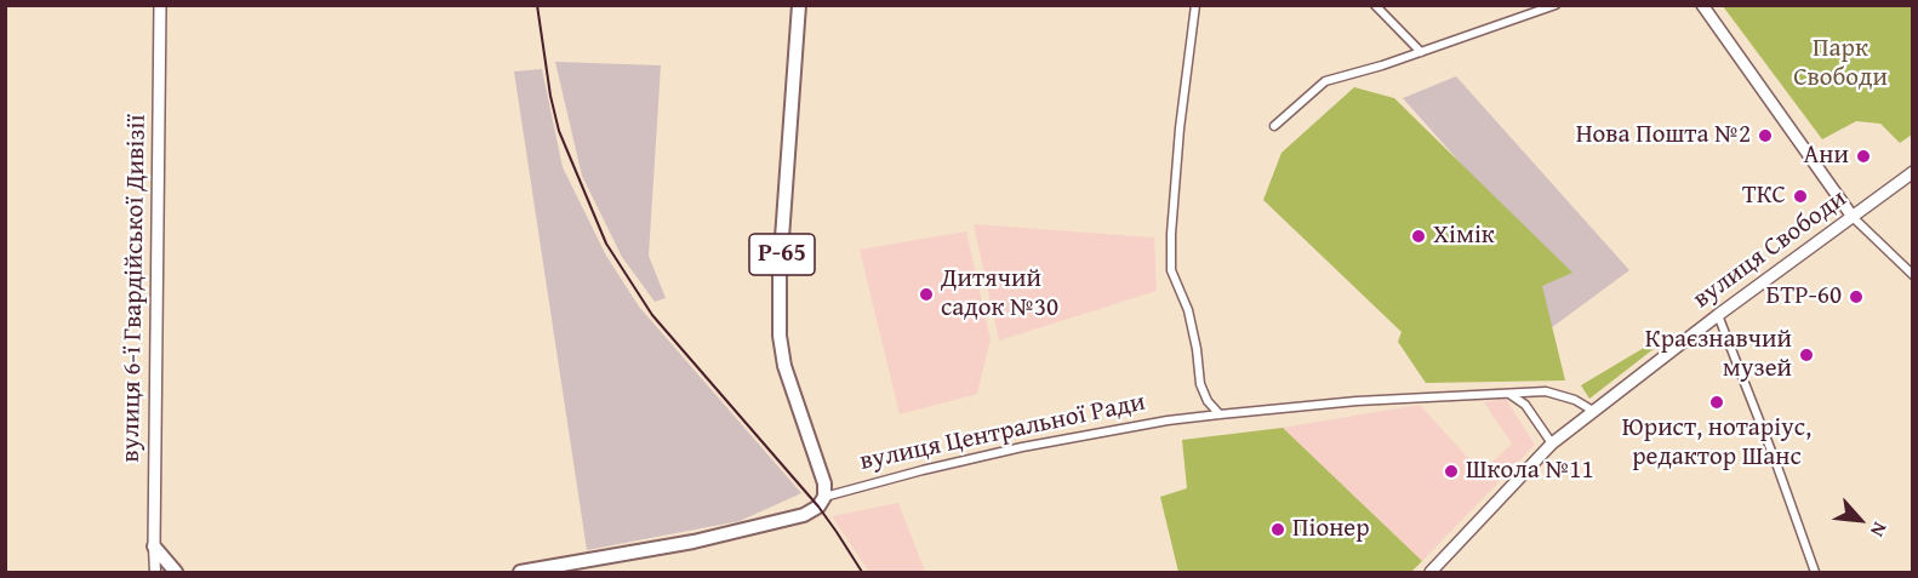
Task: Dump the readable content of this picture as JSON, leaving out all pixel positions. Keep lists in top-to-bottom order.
{
  "streets": {
    "main road": [
      "вулиця Свободи",
      "Р-65",
      "вулиця 6-ї Гвардійської Дивізії",
      "вулиця Центральної Ради"
    ]
  },
  "crossings": [
    ["вулиця Свободи", "вулиця Центральної Ради"],
    ["Р-65", "вулиця Центральної Ради"]
  ],
  "parks": ["Парк Свободи"],
  "places": [
    "Нова Пошта №2",
    "Ани",
    "ТКС",
    "Хімік",
    "Дитячий садок №30",
    "БТР-60",
    "Краєзнавчий музей",
    "Юрист, нотаріус, редактор Шанс",
    "Школа №11",
    "Піонер"
  ],
  "north": "bottom right"
}
